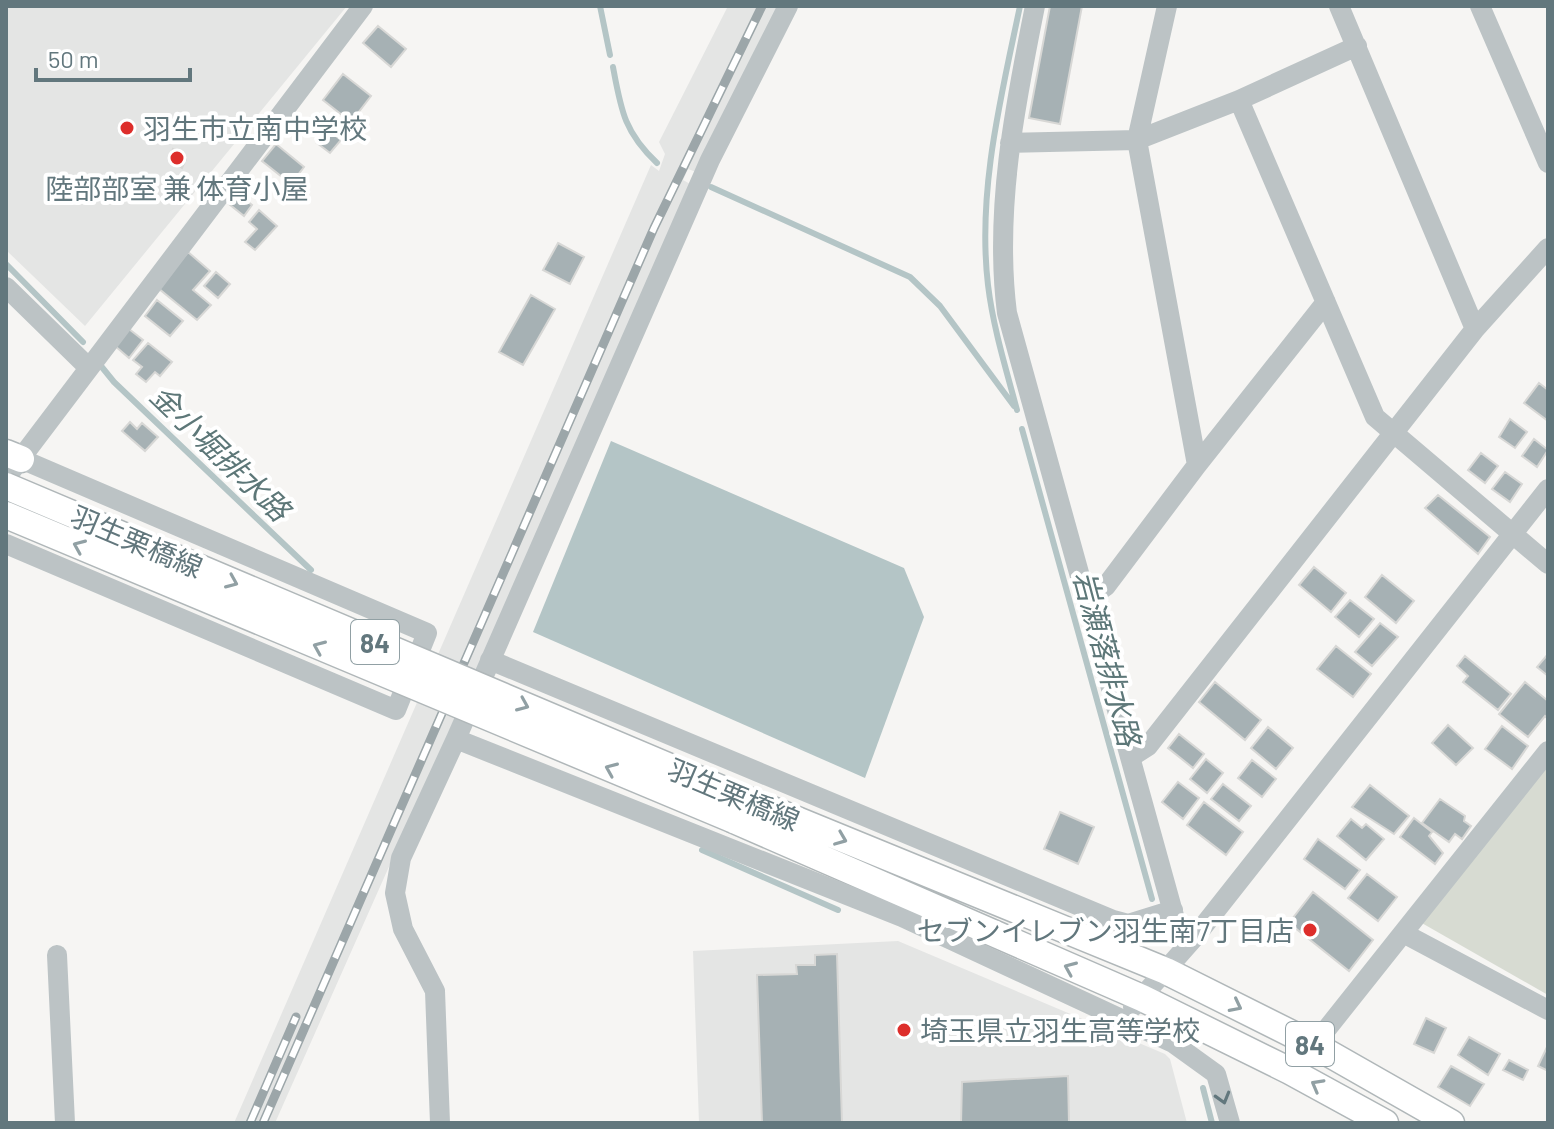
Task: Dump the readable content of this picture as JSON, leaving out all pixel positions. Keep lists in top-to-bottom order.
{
  "streets": {
    "main road": ["羽生栗橋線", "84"]
  },
  "water": ["金小堀排水路", "岩瀬落排水路"],
  "places": [
    "羽生市立南中学校",
    "陸部部室 兼 体育小屋",
    "セブンイレブン羽生南7丁目店",
    "埼玉県立羽生高等学校"
  ],
  "scale_bar": "50 m"
}
